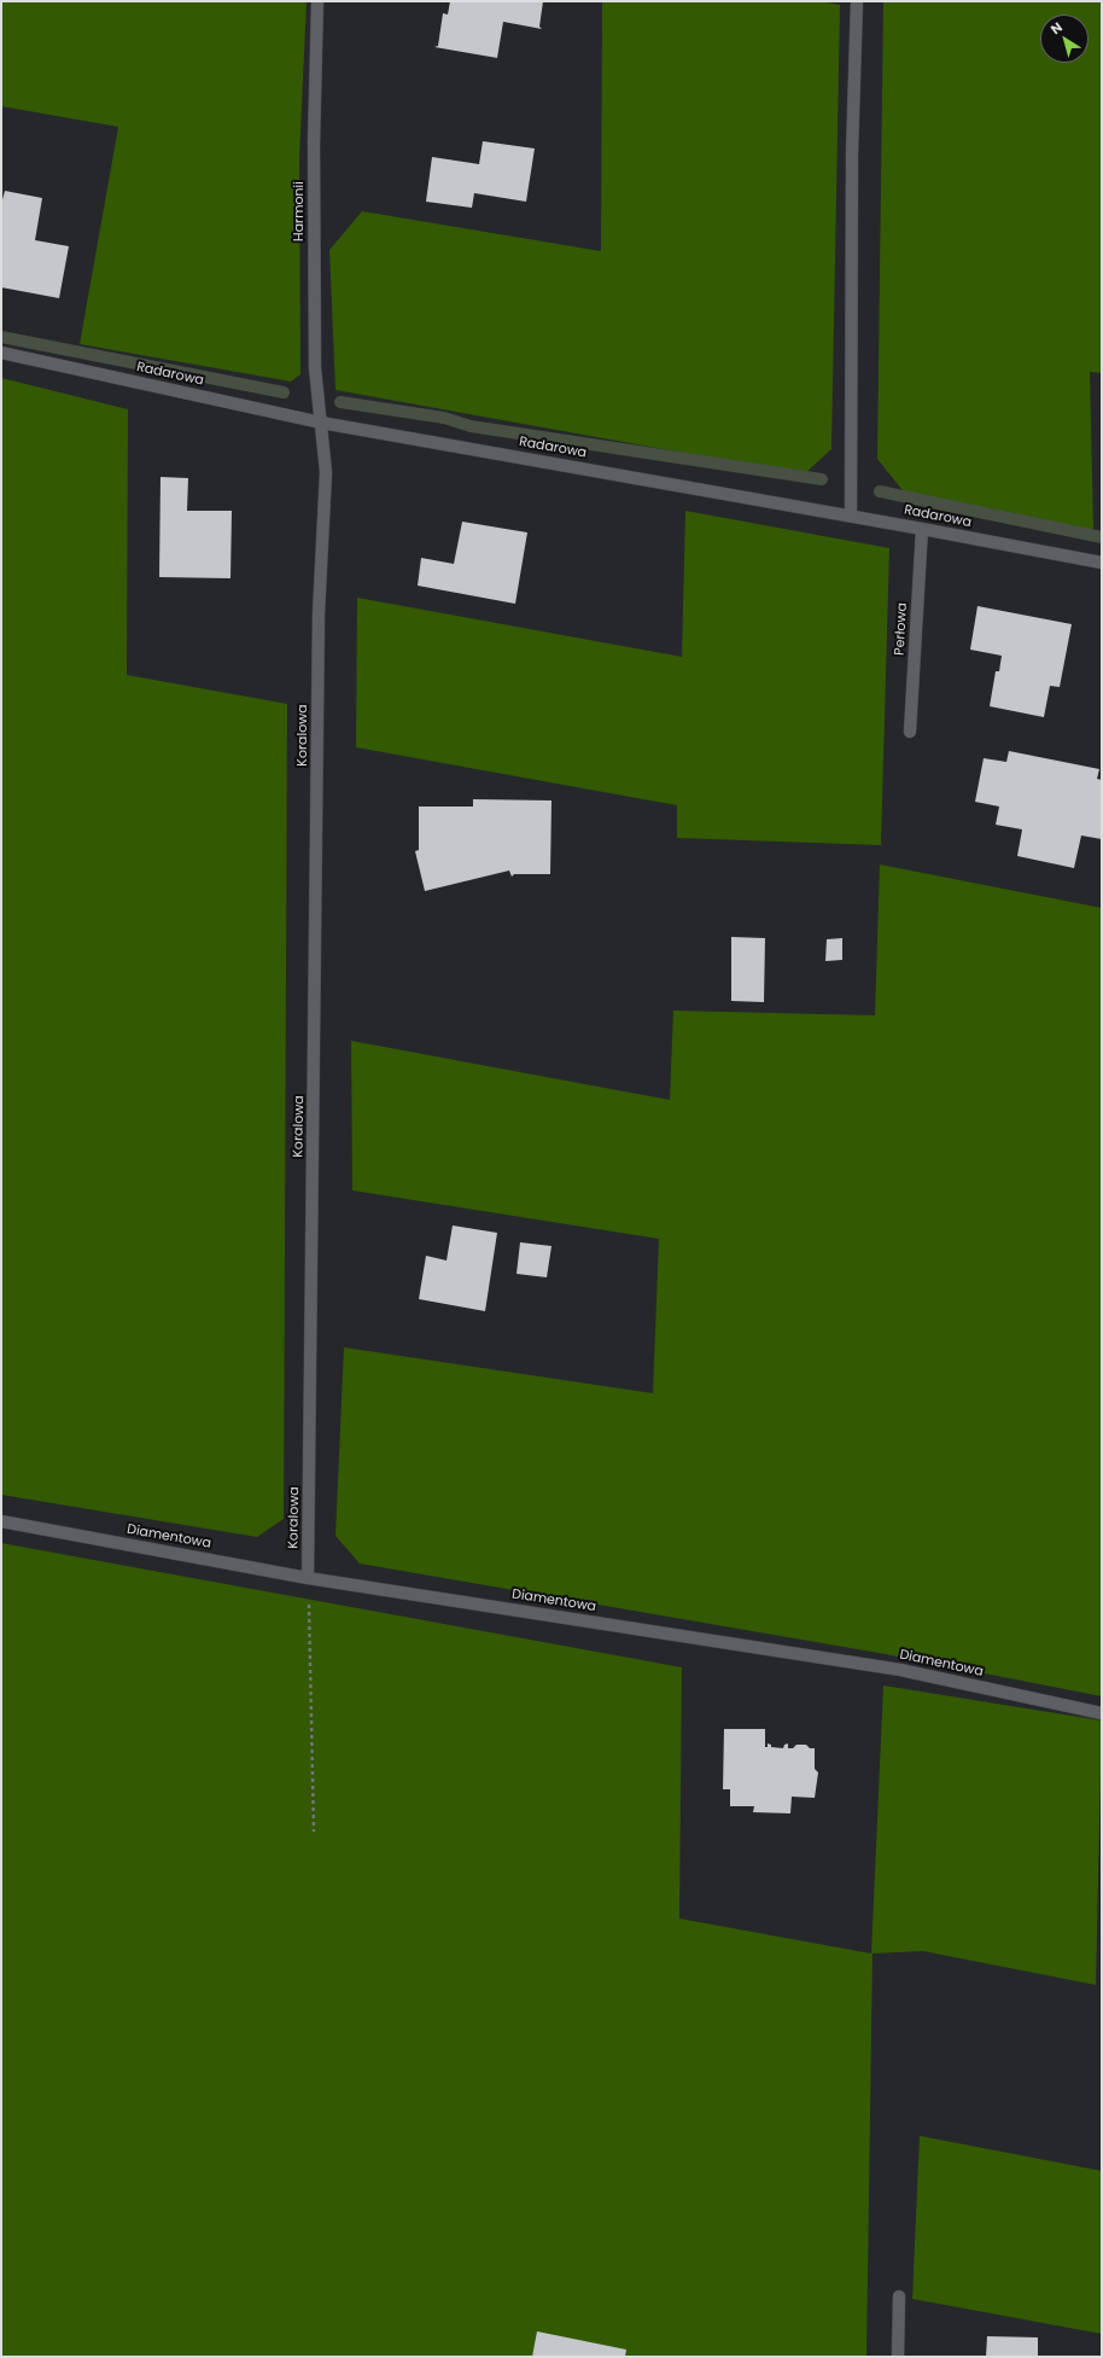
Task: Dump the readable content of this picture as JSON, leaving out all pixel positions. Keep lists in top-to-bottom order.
{
  "streets": {
    "street": [
      "Harmonii",
      "Radarowa",
      "Perłowa",
      "Koralowa",
      "Diamentowa"
    ]
  },
  "crossings": [
    ["Harmonii", "Radarowa"],
    ["Harmonii", "Koralowa"],
    ["Radarowa", "Perłowa"],
    ["Radarowa", "Koralowa"],
    ["Koralowa", "Diamentowa"]
  ],
  "north": "top left"
}
